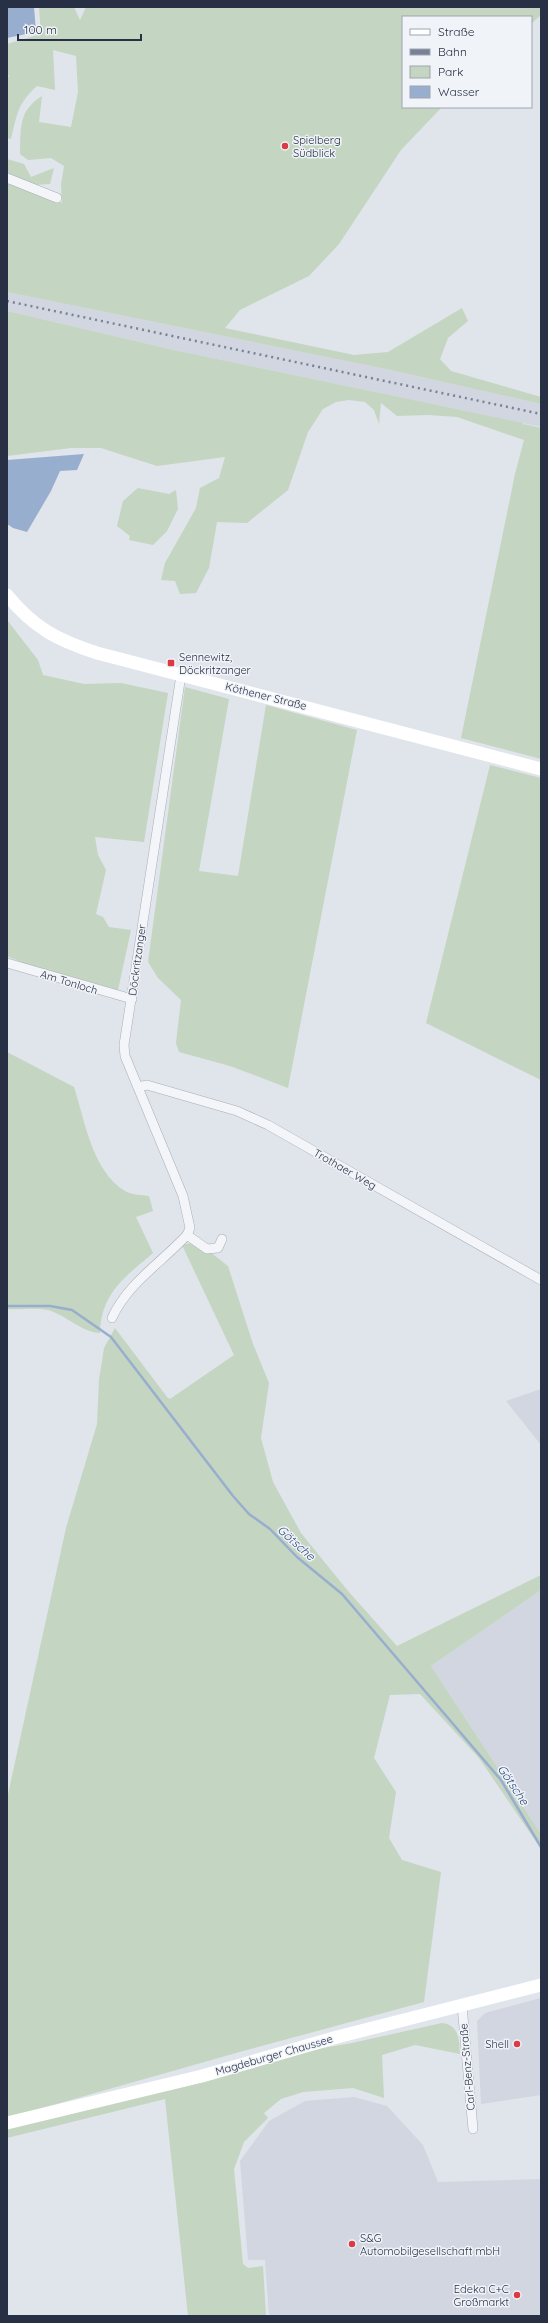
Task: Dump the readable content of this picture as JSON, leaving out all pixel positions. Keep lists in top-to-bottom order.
{
  "streets": {
    "main road": ["Köthener Straße", "Magdeburger Chaussee"],
    "street": [
      "Döckritzanger",
      "Am Tonloch",
      "Trothaer Weg",
      "Carl-Benz-Straße"
    ]
  },
  "crossings": [
    ["Köthener Straße", "Döckritzanger"],
    ["Döckritzanger", "Am Tonloch"],
    ["Döckritzanger", "Trothaer Weg"],
    ["Magdeburger Chaussee", "Carl-Benz-Straße"]
  ],
  "water": ["Götsche"],
  "places": {
    "other": [
      "Spielberg Südblick",
      "Shell",
      "S&G Automobilgesellschaft mbH",
      "Edeka C+C Großmarkt"
    ],
    "transit": ["Sennewitz, Döckritzanger"]
  },
  "legend": [
    "Straße",
    "Bahn",
    "Park",
    "Wasser"
  ],
  "scale_bar": "100 m"
}
